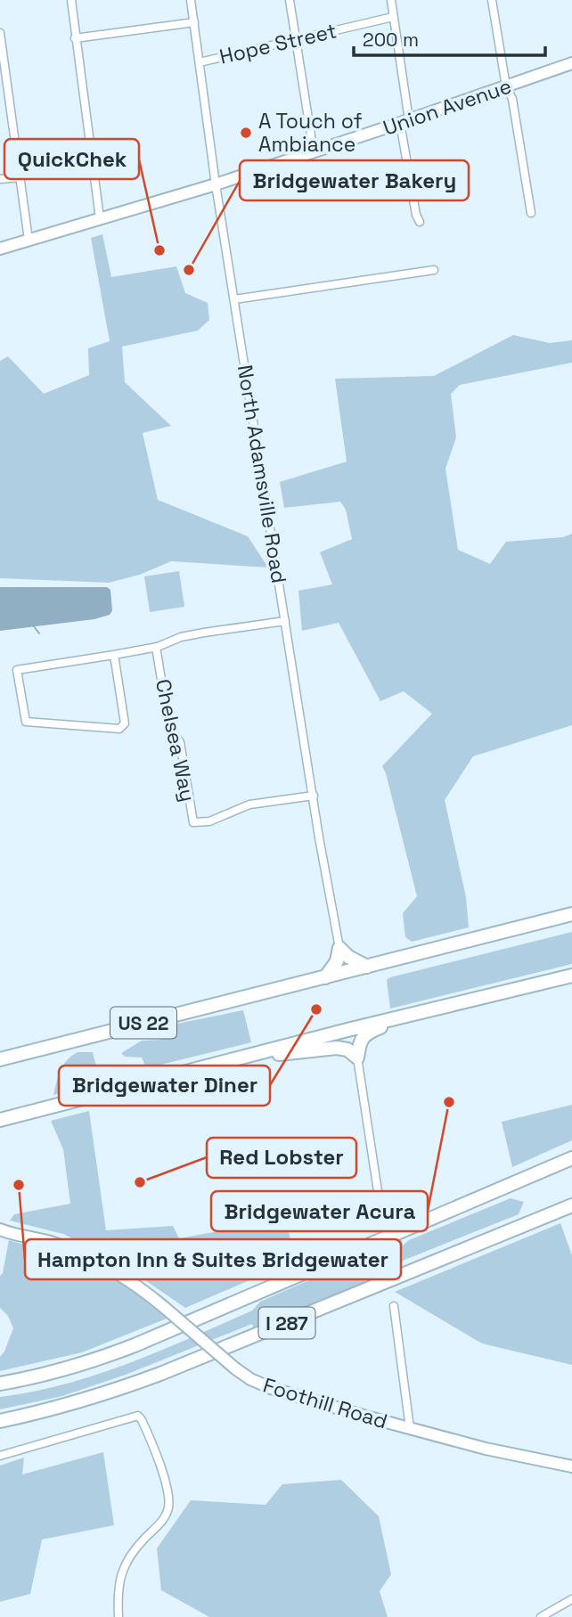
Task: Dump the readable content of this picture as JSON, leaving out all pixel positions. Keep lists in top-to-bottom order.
{
  "streets": {
    "highway": ["US 22", "I 287"],
    "street": [
      "Hope Street",
      "Union Avenue",
      "North Adamsville Road",
      "Chelsea Way",
      "Foothill Road"
    ]
  },
  "crossings": [
    ["Hope Street", "North Adamsville Road"],
    ["Union Avenue", "North Adamsville Road"],
    ["North Adamsville Road", "Chelsea Way"]
  ],
  "places": [
    "A Touch of Ambiance",
    "QuickChek",
    "Bridgewater Bakery",
    "Bridgewater Diner",
    "Bridgewater Acura",
    "Red Lobster",
    "Hampton Inn & Suites Bridgewater"
  ],
  "scale_bar": "200 m"
}
